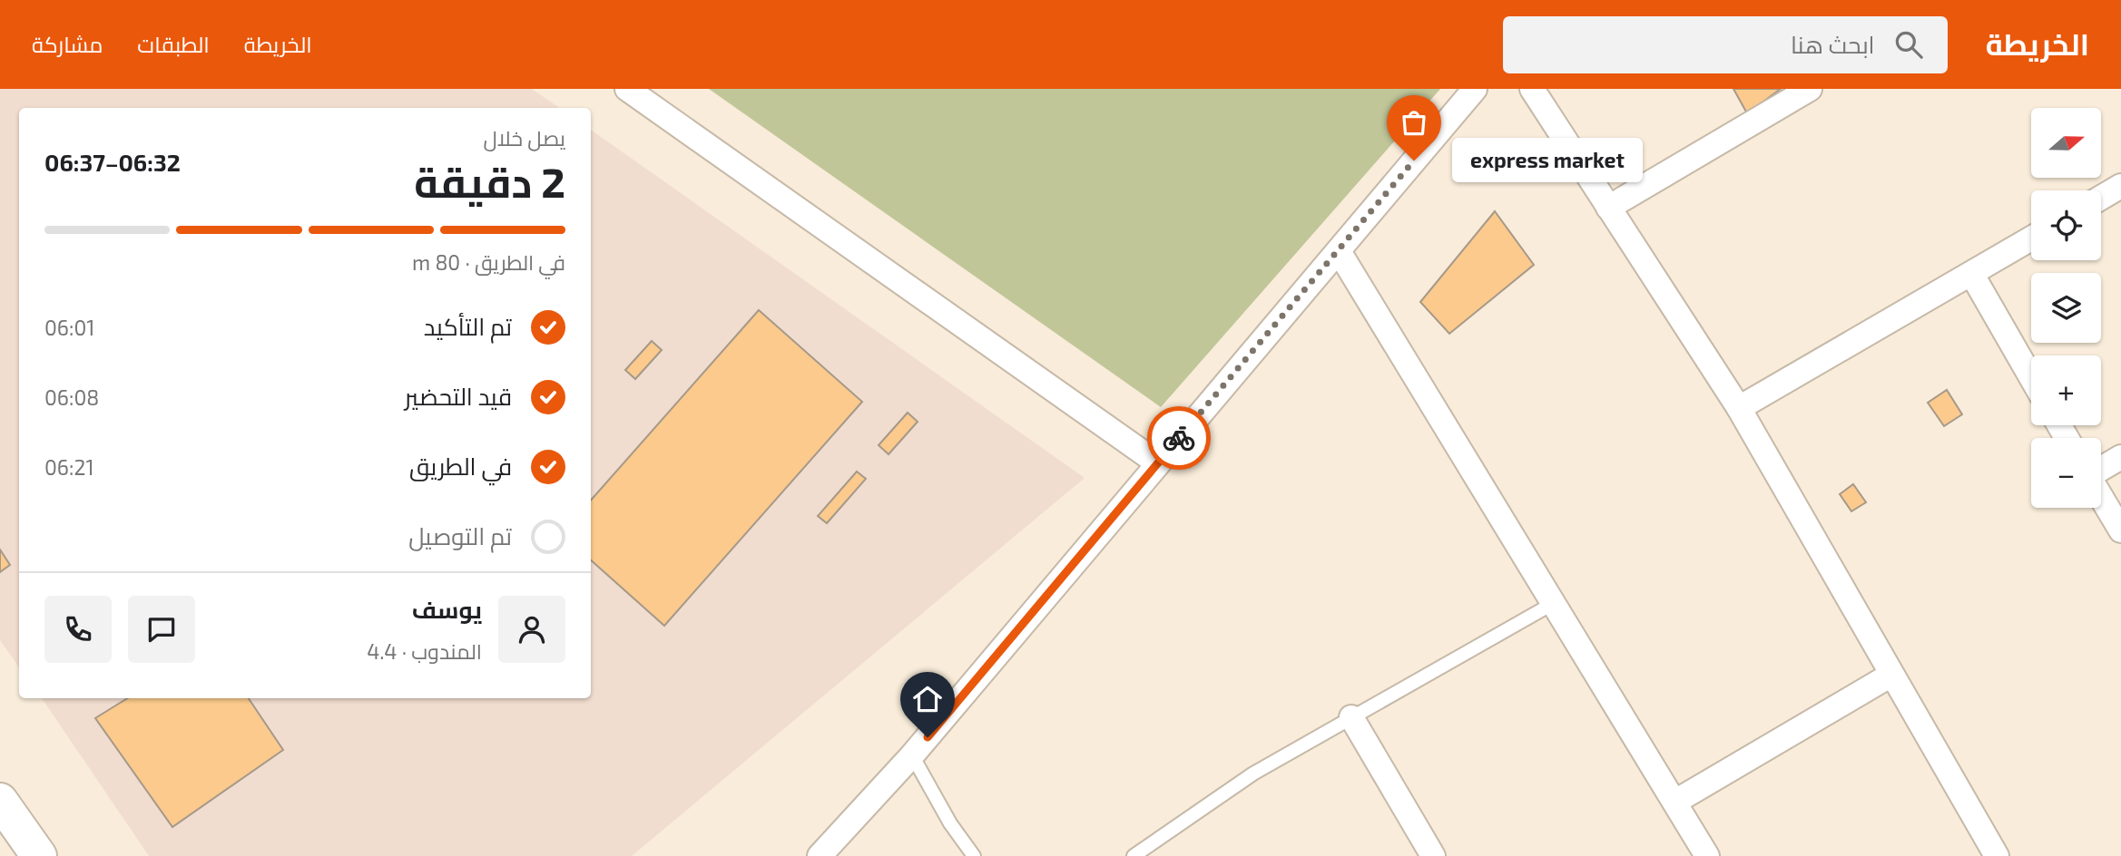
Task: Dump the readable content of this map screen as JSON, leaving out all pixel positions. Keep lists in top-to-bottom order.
{
  "places": ["express market"],
  "north": "right",
  "page": {
    "header": "الخريطة",
    "search": "ابحث هنا",
    "nav": ["الخريطة", "الطبقات", "مشاركة"],
    "map_buttons": ["+", "−"],
    "heading": ["2 دقيقة", "يصل خلال", "06:32–06:37"],
    "panel": ["يوسف", "المندوب · 4.4"],
    "bubble": "express market",
    "bar": "في الطريق · 80 m",
    "list": [
      ["تم التأكيد", "06:01"],
      ["قيد التحضير", "06:08"],
      ["في الطريق", "06:21"],
      "تم التوصيل"
    ]
  }
}
